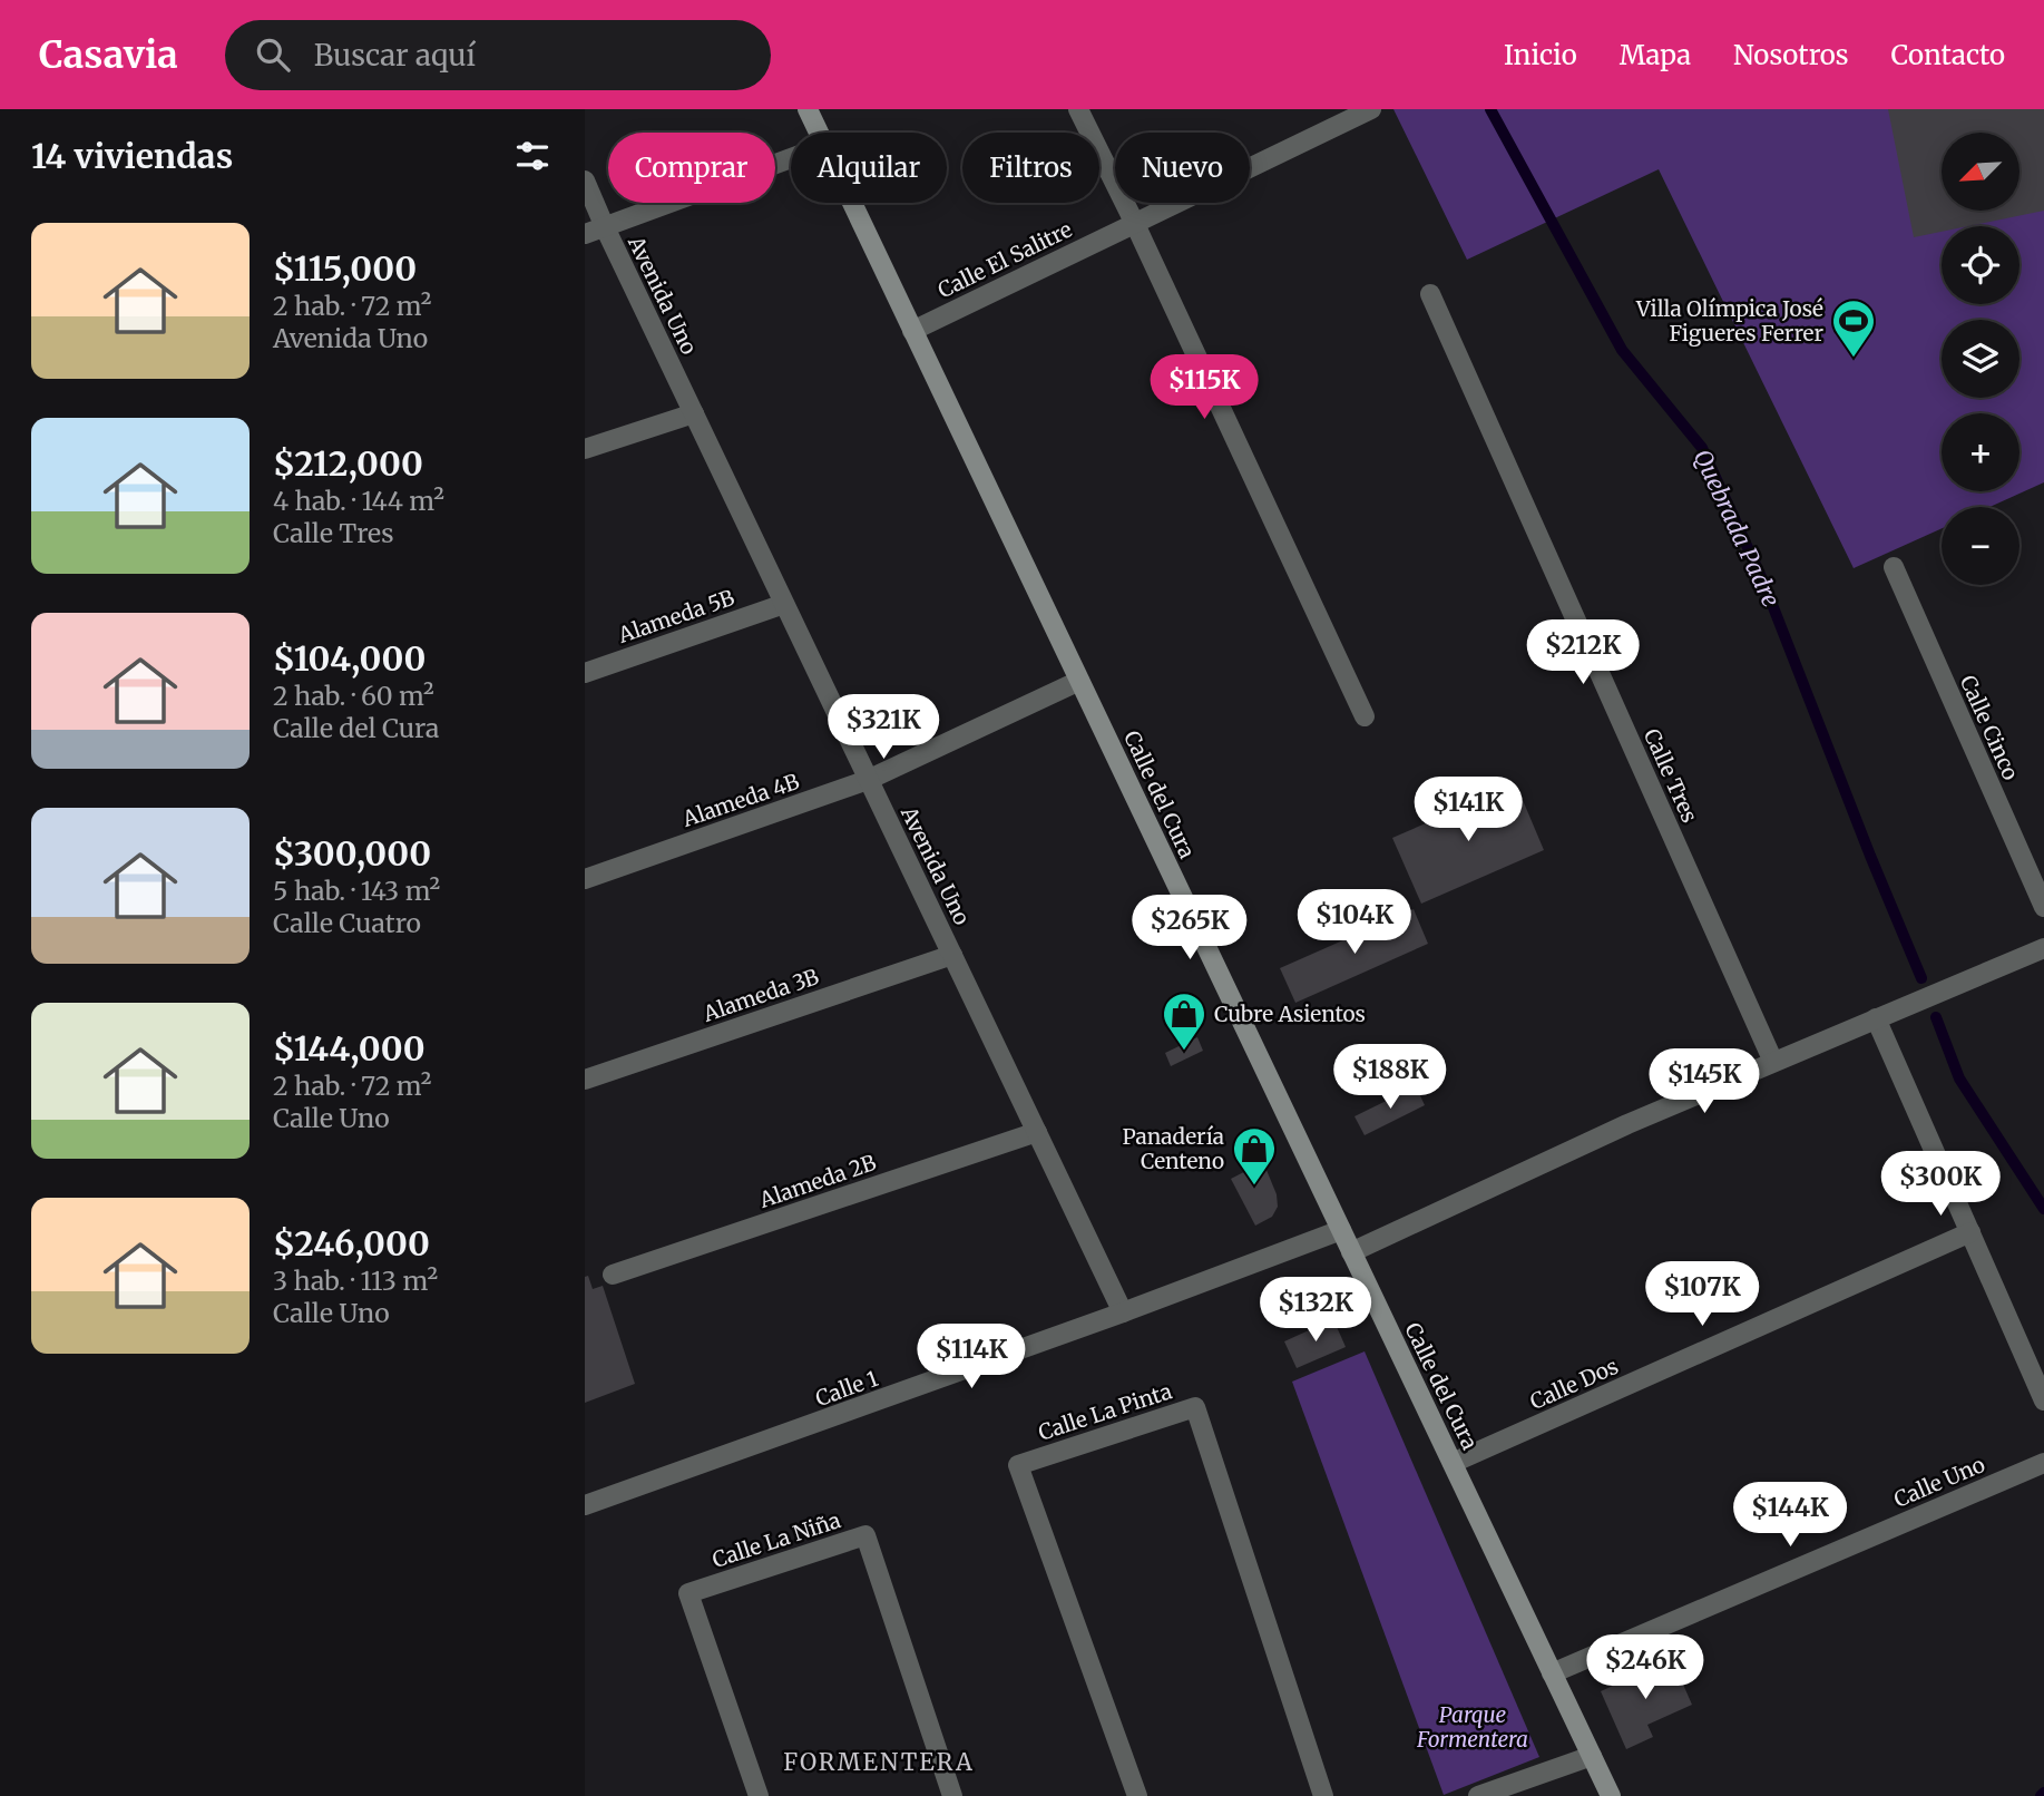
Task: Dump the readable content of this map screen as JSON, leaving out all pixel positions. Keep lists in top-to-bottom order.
{
  "streets": {
    "street": [
      "Calle El Salitre",
      "Avenida Uno",
      "Alameda 5B",
      "Calle Cinco",
      "Calle Tres",
      "Calle del Cura",
      "Alameda 4B",
      "Alameda 3B",
      "Alameda 2B",
      "Calle Dos",
      "Calle 1",
      "Calle La Pinta",
      "Calle Uno",
      "Calle La Niña"
    ]
  },
  "crossings": [
    ["Calle El Salitre", "Calle del Cura"],
    ["Avenida Uno", "Alameda 5B"],
    ["Avenida Uno", "Alameda 4B"],
    ["Avenida Uno", "Alameda 3B"],
    ["Avenida Uno", "Alameda 2B"],
    ["Avenida Uno", "Calle 1"],
    ["Calle del Cura", "Alameda 4B"],
    ["Calle del Cura", "Calle Dos"],
    ["Calle del Cura", "Calle 1"],
    ["Calle del Cura", "Calle Uno"]
  ],
  "districts": ["FORMENTERA"],
  "water": ["Quebrada Padre"],
  "parks": ["Parque Formentera"],
  "places": {
    "sports": ["Villa Olímpica José Figueres Ferrer"],
    "shop": ["Cubre Asientos", "Panadería Centeno"]
  },
  "north": "bottom left",
  "page": {
    "header": "Casavia",
    "search": "Buscar aquí",
    "nav": [
      "Inicio",
      "Mapa",
      "Nosotros",
      "Contacto"
    ],
    "heading": "14 viviendas",
    "map_buttons": ["+", "−"],
    "chip": [
      "Comprar",
      "Alquilar",
      "Filtros",
      "Nuevo"
    ],
    "list": [
      {
        "name": "$115,000",
        "note": "2 hab. · 72 m² · Avenida Uno"
      },
      {
        "name": "$212,000",
        "note": "4 hab. · 144 m² · Calle Tres"
      },
      {
        "name": "$104,000",
        "note": "2 hab. · 60 m² · Calle del Cura"
      },
      {
        "name": "$300,000",
        "note": "5 hab. · 143 m² · Calle Cuatro"
      },
      {
        "name": "$144,000",
        "note": "2 hab. · 72 m² · Calle Uno"
      },
      {
        "name": "$246,000",
        "note": "3 hab. · 113 m² · Calle Uno"
      }
    ],
    "price": [
      "$115K",
      "$212K",
      "$321K",
      "$141K",
      "$104K",
      "$265K",
      "$188K",
      "$145K",
      "$300K",
      "$107K",
      "$132K",
      "$114K",
      "$144K",
      "$246K"
    ]
  }
}
